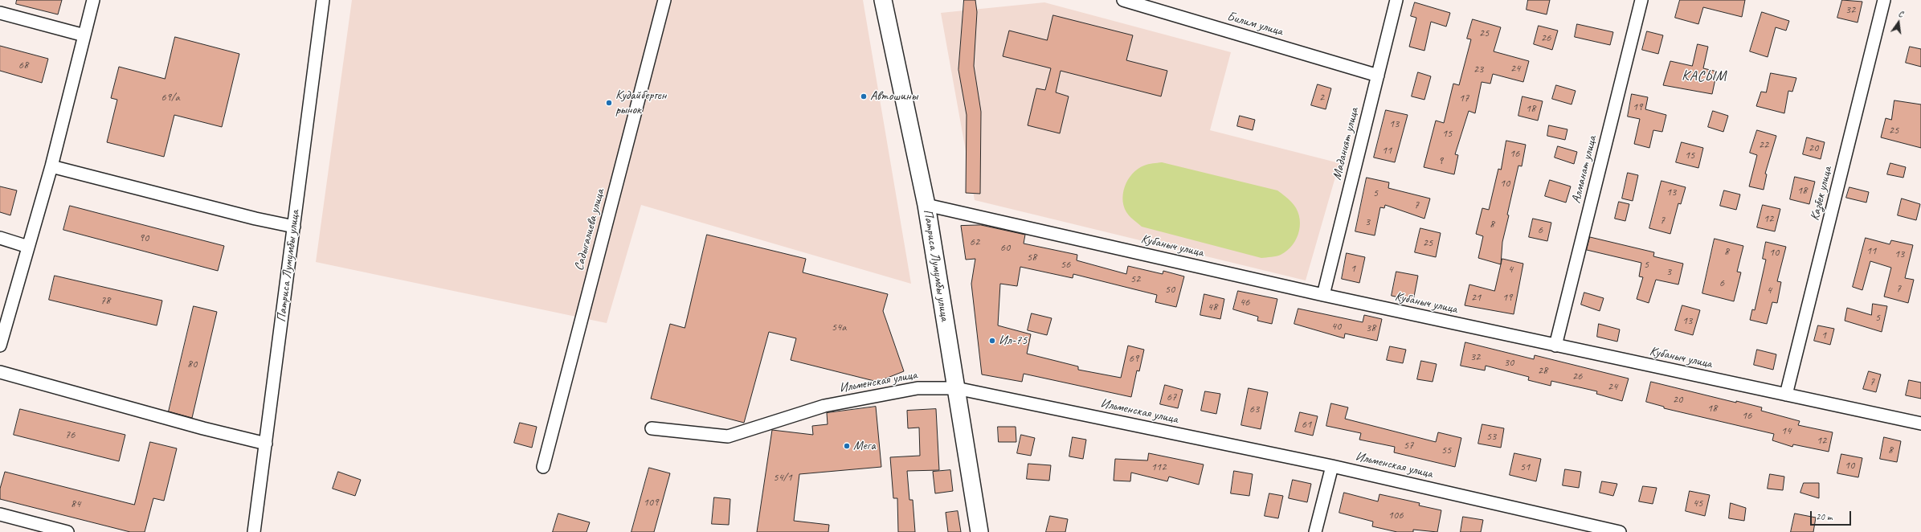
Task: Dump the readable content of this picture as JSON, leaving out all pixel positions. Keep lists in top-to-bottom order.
{
  "streets": {
    "street": [
      "Билим улица",
      "Маданият улица",
      "Алманат улица",
      "Казбек улица",
      "Садыгалиева улица",
      "Кубаныч улица",
      "Патриса Лумумбы улица",
      "Ильменская улица"
    ]
  },
  "crossings": [
    ["Билим улица", "Маданият улица"],
    ["Маданият улица", "Кубаныч улица"],
    ["Алманат улица", "Кубаныч улица"],
    ["Казбек улица", "Кубаныч улица"],
    ["Кубаныч улица", "Патриса Лумумбы улица"],
    ["Патриса Лумумбы улица", "Ильменская улица"]
  ],
  "districts": ["КАСЫМ"],
  "places": [
    "Автошины",
    "Кудайберген рынок",
    "Ил-75",
    "Мега"
  ],
  "house_numbers": [
    "32",
    "25",
    "26",
    "68",
    "24",
    "23",
    "69/a",
    "2",
    "17",
    "19",
    "18",
    "13",
    "25",
    "15",
    "22",
    "20",
    "11",
    "16",
    "15",
    "9",
    "10",
    "18",
    "13",
    "5",
    "7",
    "12",
    "7",
    "3",
    "8",
    "6",
    "90",
    "62",
    "25",
    "60",
    "11",
    "8",
    "10",
    "13",
    "58",
    "56",
    "5",
    "1",
    "4",
    "3",
    "52",
    "6",
    "7",
    "50",
    "4",
    "21",
    "19",
    "78",
    "46",
    "48",
    "5",
    "13",
    "40",
    "54а",
    "38",
    "1",
    "32",
    "69",
    "30",
    "80",
    "28",
    "26",
    "7",
    "24",
    "67",
    "20",
    "18",
    "63",
    "16",
    "61",
    "14",
    "76",
    "53",
    "12",
    "57",
    "55",
    "8",
    "10",
    "112",
    "51",
    "54/1",
    "109",
    "45",
    "84",
    "106"
  ],
  "scale_bar": "20 m",
  "north": "top"
}
